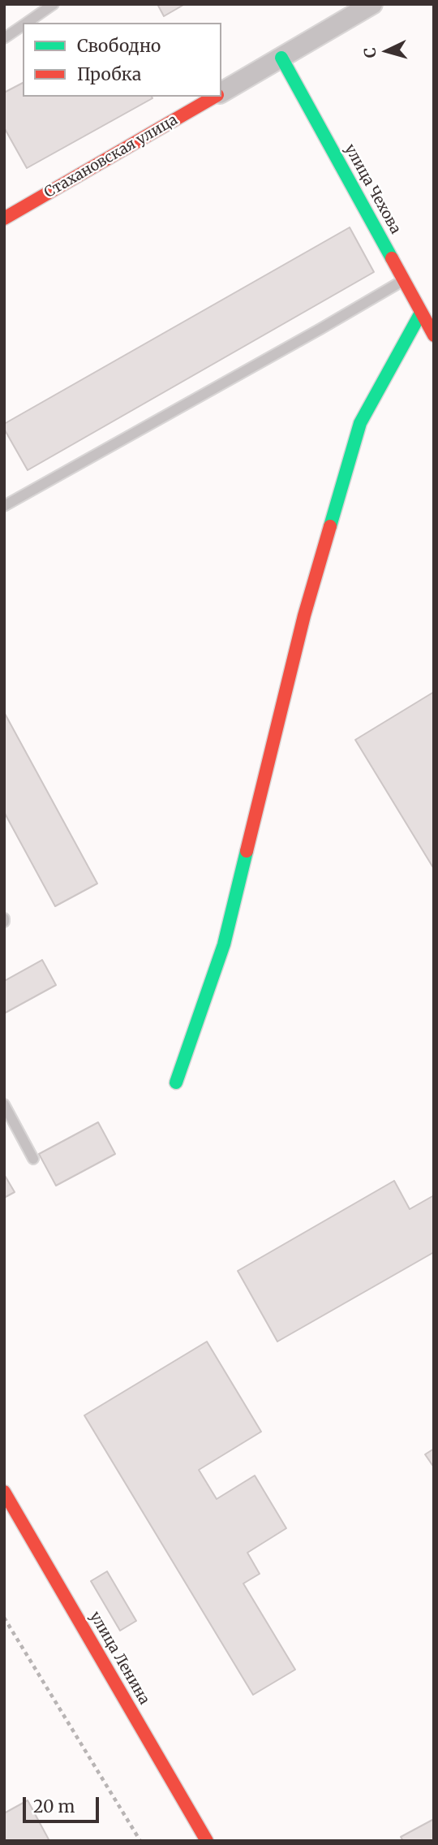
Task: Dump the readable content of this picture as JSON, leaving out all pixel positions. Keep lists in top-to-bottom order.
{
  "streets": {
    "street": ["Стахановская улица", "улица Чехова", "улица Ленина"]
  },
  "crossings": [
    ["Стахановская улица", "улица Чехова"]
  ],
  "legend": ["Свободно", "Пробка"],
  "scale_bar": "20 m",
  "north": "left"
}
